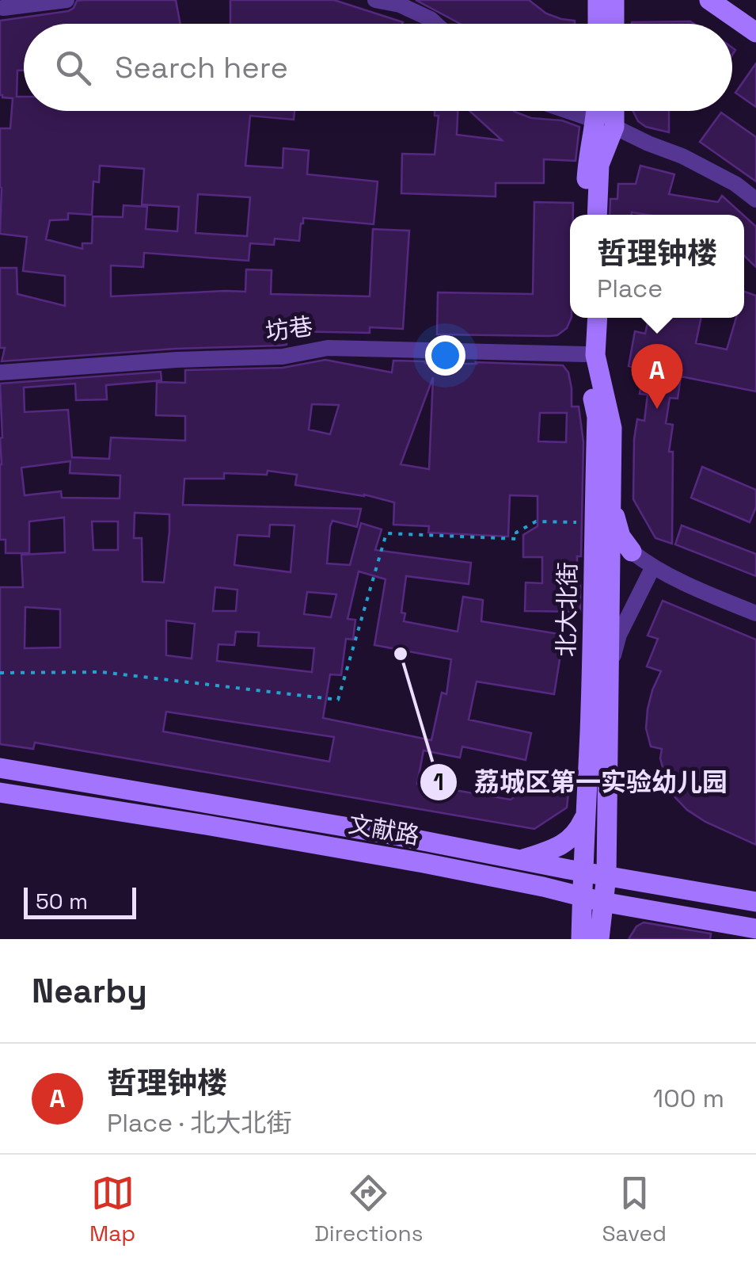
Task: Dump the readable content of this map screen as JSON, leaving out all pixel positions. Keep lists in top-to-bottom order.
{
  "streets": {
    "main road": ["北大北街", "文献路"],
    "street": ["坊巷"]
  },
  "crossings": [
    ["坊巷", "北大北街"],
    ["北大北街", "文献路"]
  ],
  "places": ["荔城区第一实验幼儿园"],
  "scale_bar": "50 m",
  "page": {
    "search": "Search here",
    "popup": ["哲理钟楼", "Place"],
    "pins": "A",
    "scale": "50 m",
    "heading": "Nearby",
    "list": [
      {
        "mark": "A",
        "name": "哲理钟楼",
        "note": "Place · 北大北街",
        "value": "100 m"
      }
    ],
    "nav": ["Map", "Directions", "Saved"]
  }
}
